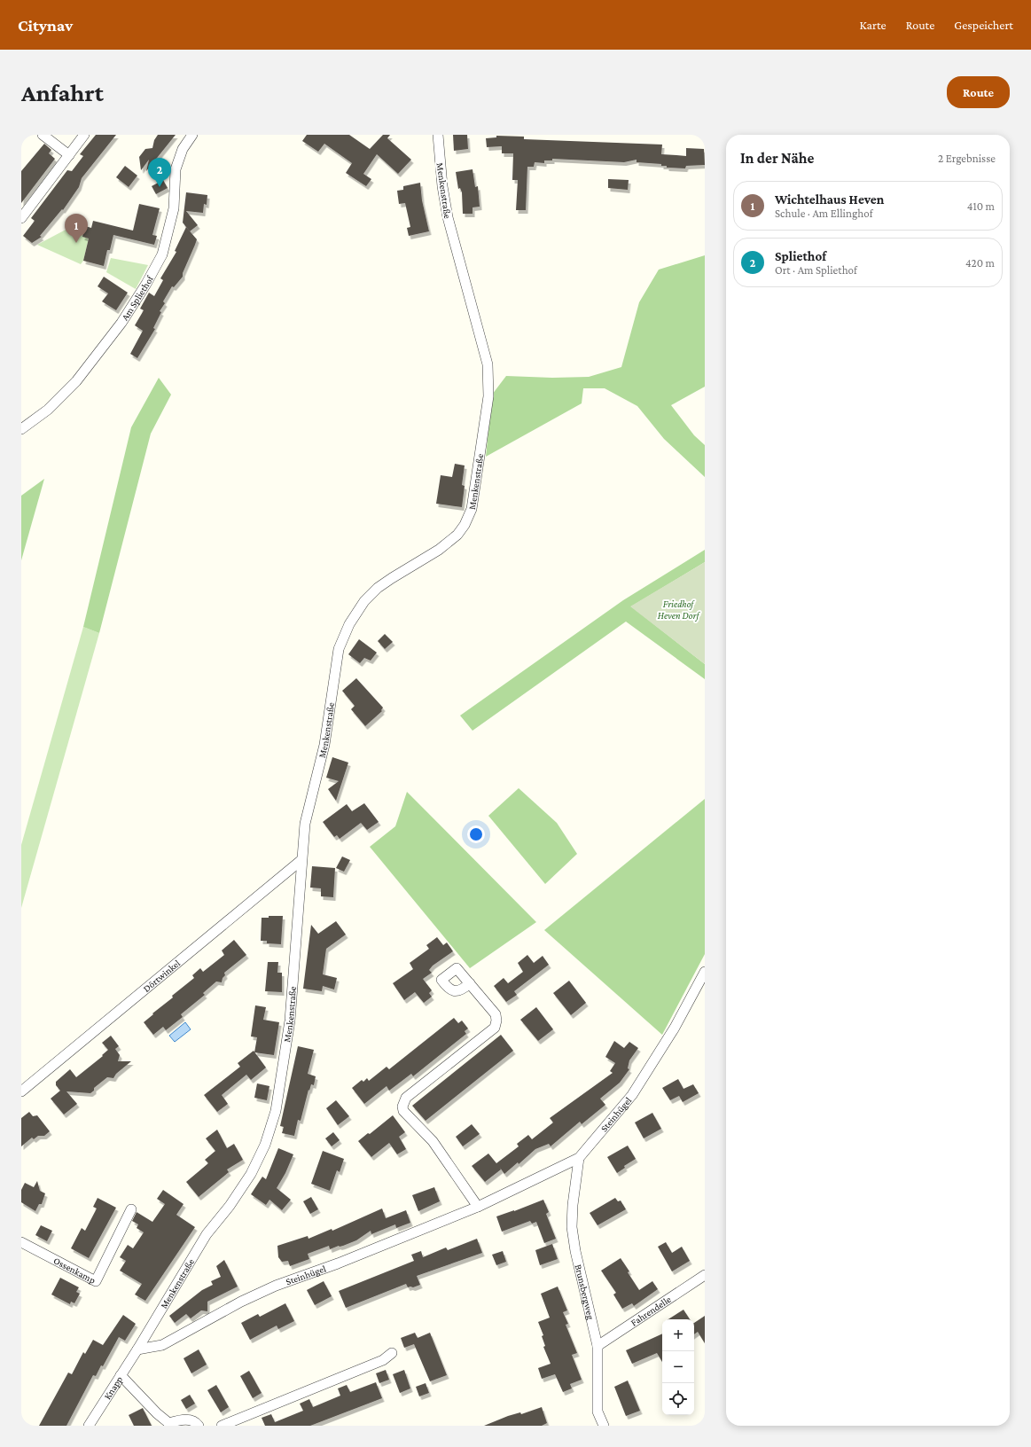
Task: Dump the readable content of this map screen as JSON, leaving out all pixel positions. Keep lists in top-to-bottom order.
{
  "streets": {
    "street": [
      "Menkenstraße",
      "Am Spliethof",
      "Dörtwinkel",
      "Steinhügel",
      "Ossenkamp",
      "Brunsbergweg",
      "Fahrendelle",
      "Knapp"
    ]
  },
  "crossings": [
    ["Menkenstraße", "Dörtwinkel"],
    ["Menkenstraße", "Steinhügel"],
    ["Menkenstraße", "Knapp"],
    ["Steinhügel", "Brunsbergweg"],
    ["Steinhügel", "Knapp"],
    ["Brunsbergweg", "Fahrendelle"]
  ],
  "parks": ["Friedhof Heven Dorf"],
  "page": {
    "header": "Citynav",
    "nav": ["Karte", "Route", "Gespeichert"],
    "buttons": "Route",
    "title": "Anfahrt",
    "heading": ["In der Nähe", "2 Ergebnisse"],
    "pins": ["2", "1"],
    "list": [
      {
        "mark": "1",
        "name": "Wichtelhaus Heven",
        "note": "Schule · Am Ellinghof",
        "value": "410 m"
      },
      {
        "mark": "2",
        "name": "Spliethof",
        "note": "Ort · Am Spliethof",
        "value": "420 m"
      }
    ],
    "map_buttons": ["+", "−"]
  }
}
